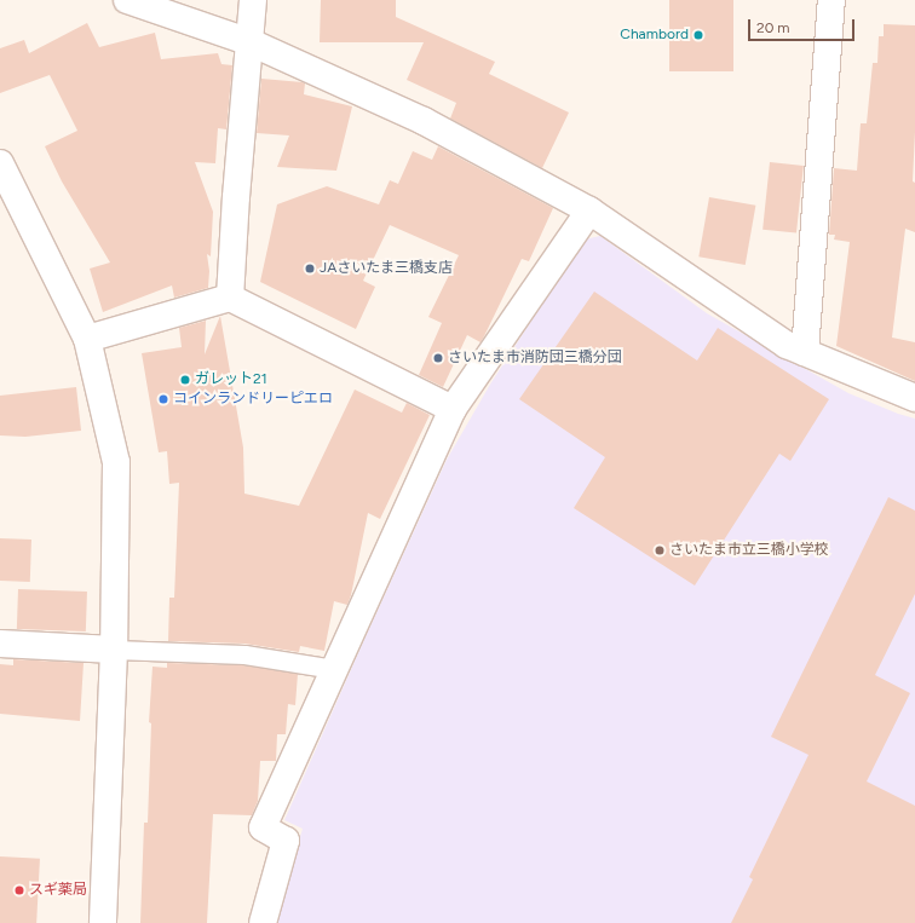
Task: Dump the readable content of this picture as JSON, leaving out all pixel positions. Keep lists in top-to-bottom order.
{
  "places": [
    "Chambord",
    "JAさいたま三橋支店",
    "さいたま市消防団三橋分団",
    "ガレット21",
    "コインランドリーピエロ",
    "さいたま市立三橋小学校",
    "スギ薬局"
  ],
  "scale_bar": "20 m"
}
